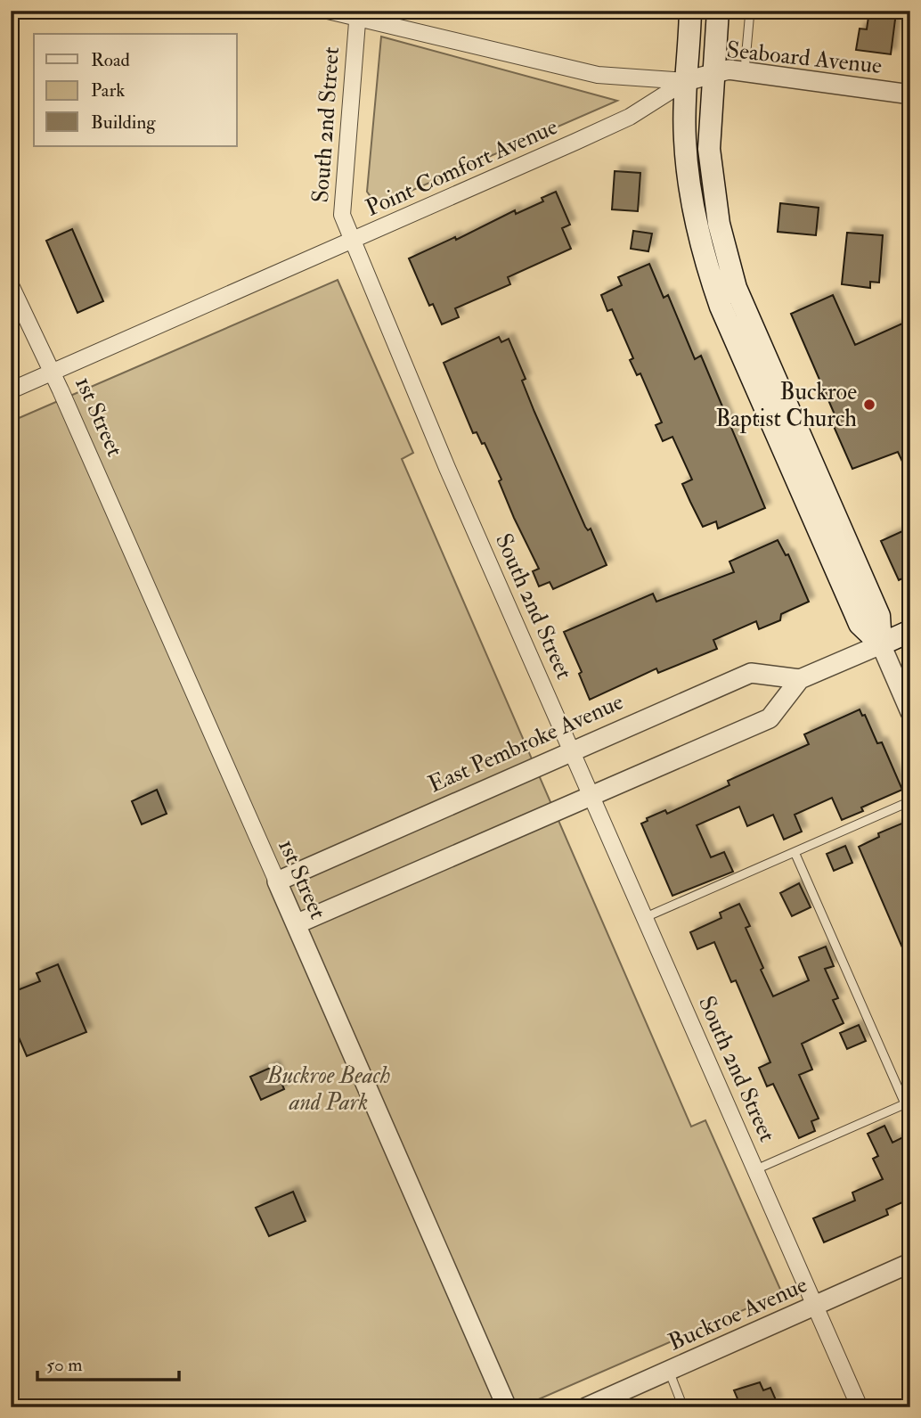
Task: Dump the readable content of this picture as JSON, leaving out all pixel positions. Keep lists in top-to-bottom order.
{
  "streets": {
    "street": [
      "Seaboard Avenue",
      "South 2nd Street",
      "Point Comfort Avenue",
      "1st Street",
      "East Pembroke Avenue",
      "Buckroe Avenue"
    ]
  },
  "crossings": [
    ["Seaboard Avenue", "South 2nd Street"],
    ["Seaboard Avenue", "Point Comfort Avenue"],
    ["South 2nd Street", "Point Comfort Avenue"],
    ["South 2nd Street", "East Pembroke Avenue"],
    ["South 2nd Street", "Buckroe Avenue"],
    ["Point Comfort Avenue", "1st Street"],
    ["1st Street", "East Pembroke Avenue"]
  ],
  "parks": ["Buckroe Beach and Park"],
  "places": ["Buckroe Baptist Church"],
  "legend": ["Road", "Park", "Building"],
  "scale_bar": "50 m"
}
